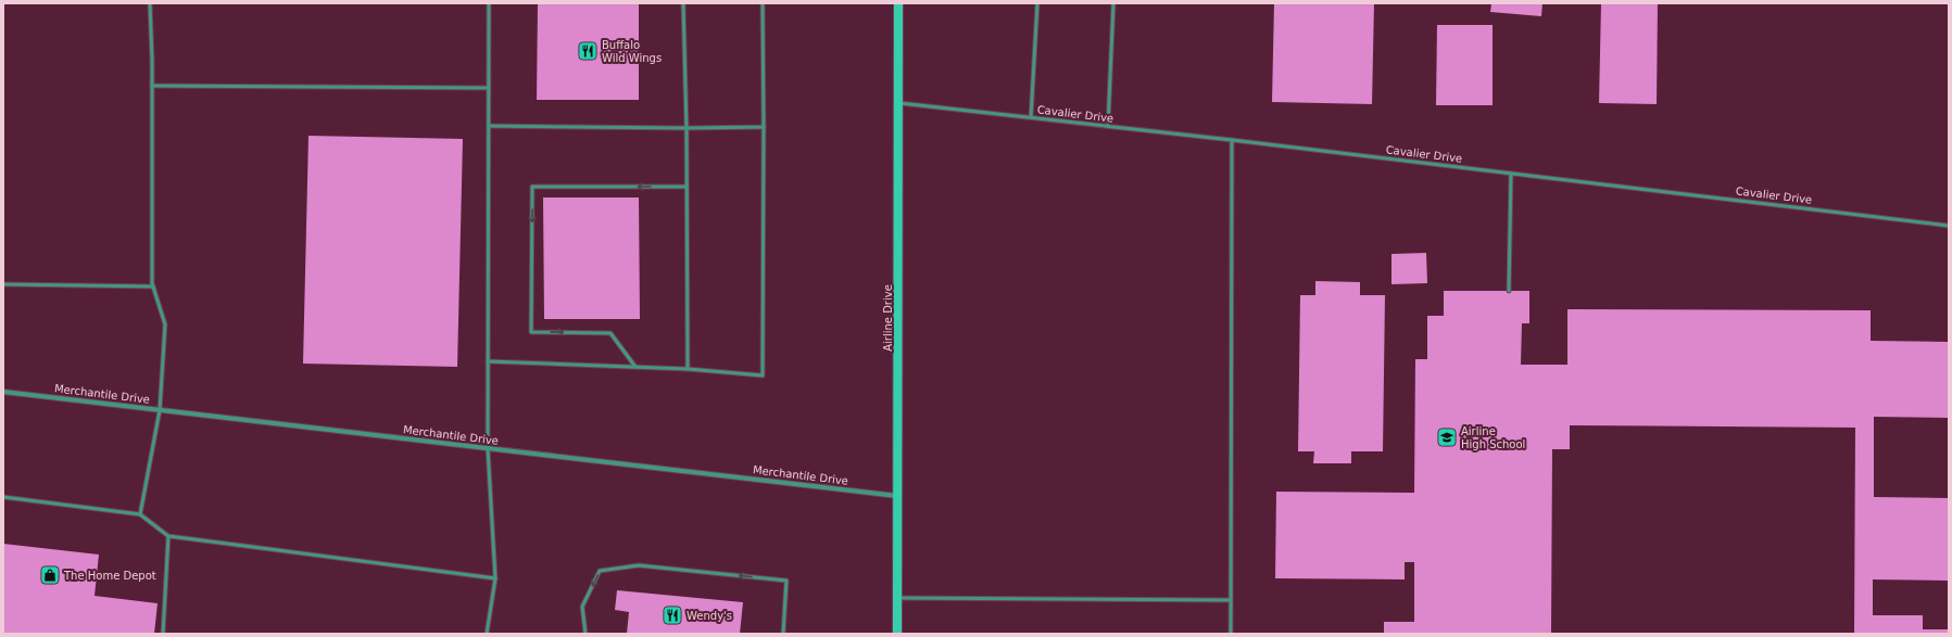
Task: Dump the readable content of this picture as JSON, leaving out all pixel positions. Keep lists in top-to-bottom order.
{
  "streets": {
    "main road": ["Airline Drive"],
    "street": ["Merchantile Drive"],
    "lane": ["Cavalier Drive"]
  },
  "crossings": [
    ["Cavalier Drive", "Airline Drive"],
    ["Airline Drive", "Merchantile Drive"]
  ],
  "places": {
    "restaurant": ["Buffalo Wild Wings", "Wendy's"],
    "school or university": ["Airline High School"],
    "shop": ["The Home Depot"]
  }
}
